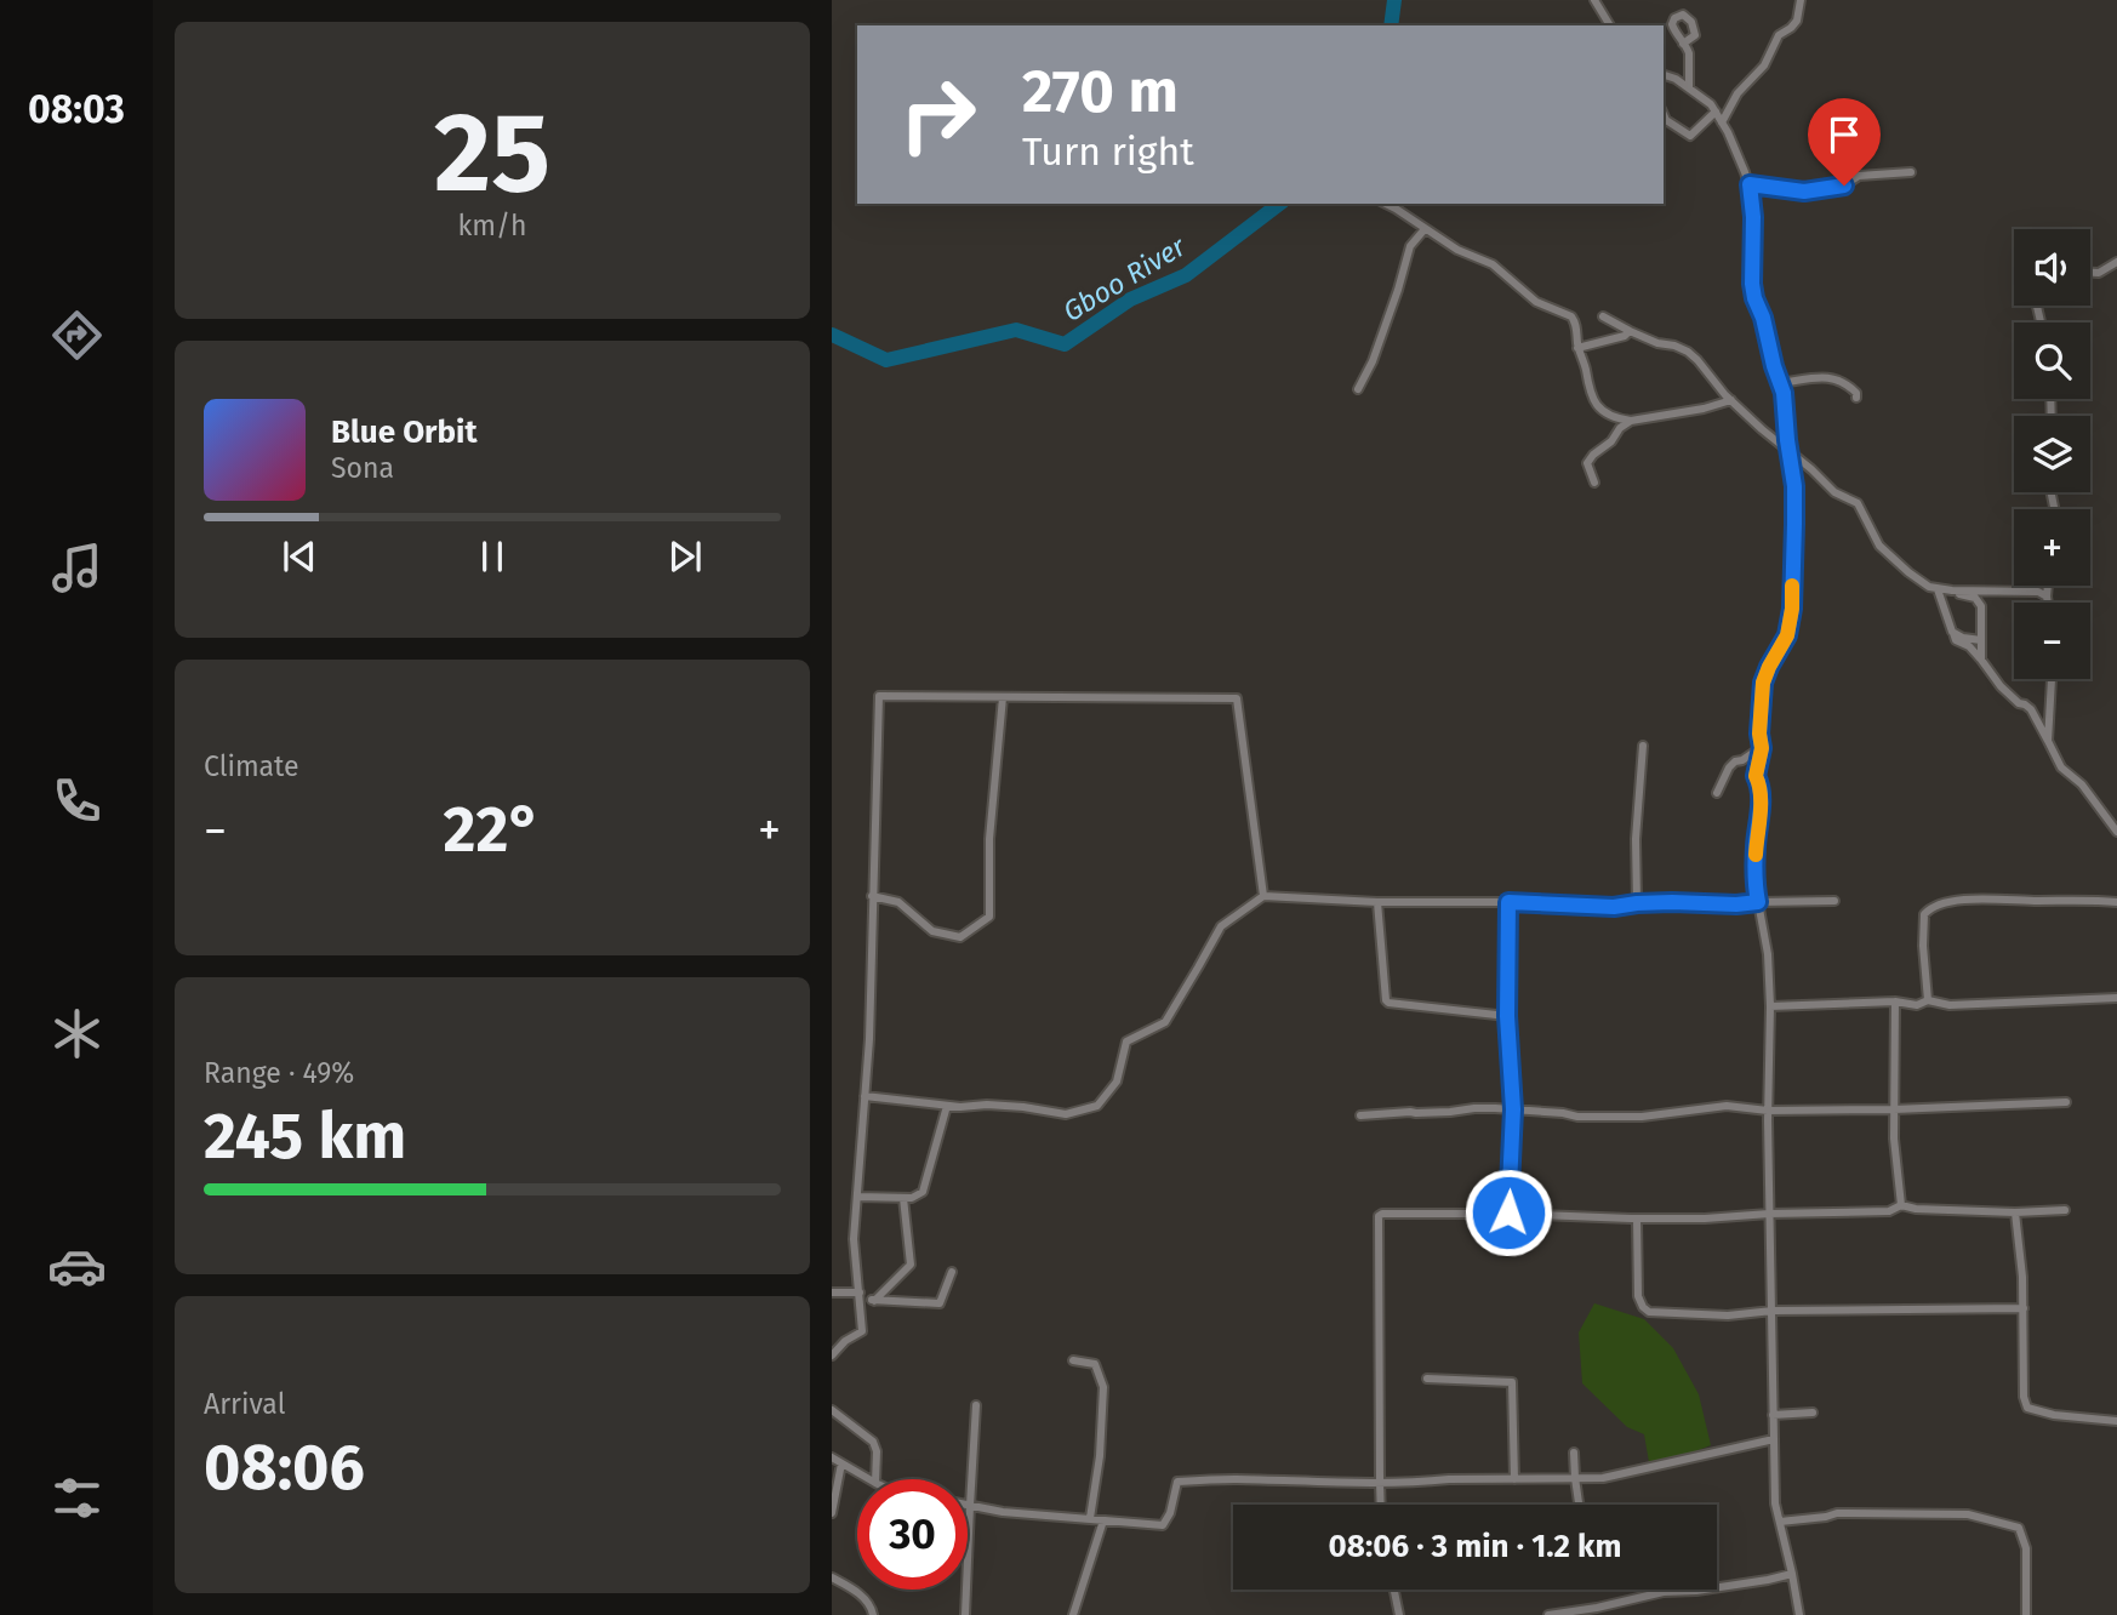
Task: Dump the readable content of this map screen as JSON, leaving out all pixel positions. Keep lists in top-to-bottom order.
{
  "water": ["Gboo River"],
  "page": {
    "tabs": "08:03",
    "tile": [
      ["25", "km/h"],
      "Climate",
      ["Range · 49%", "245 km"],
      ["Arrival", "08:06"]
    ],
    "turn": ["270 m", "Turn right"],
    "map_buttons": ["+", "−"],
    "song": ["Blue Orbit", "Sona"],
    "heat": ["−", "22°", "+"],
    "limit": "30",
    "trip": "08:06 · 3 min · 1.2 km"
  }
}
